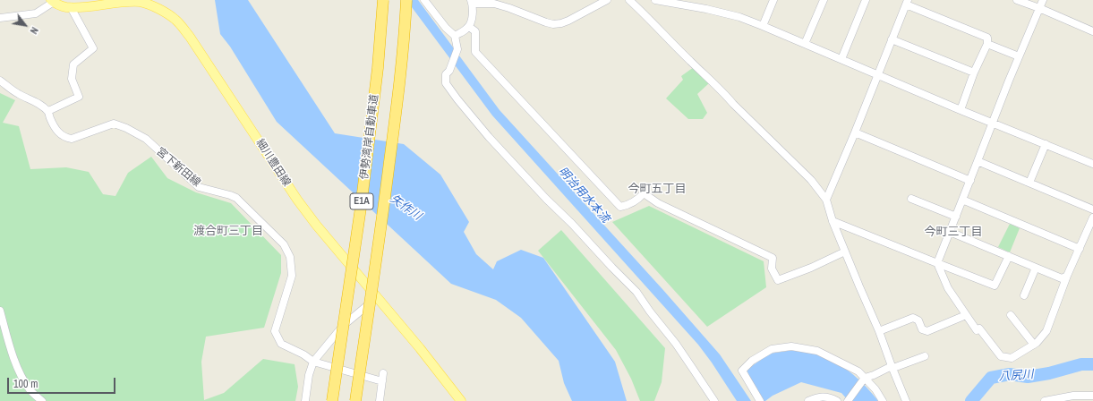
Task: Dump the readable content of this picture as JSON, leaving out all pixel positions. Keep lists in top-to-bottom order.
{
  "streets": {
    "highway": ["伊勢湾岸自動車道", "E1A"],
    "main road": ["細川豊田線"],
    "street": ["宮下新田線"]
  },
  "districts": ["今町五丁目", "渡合町三丁目", "今町三丁目"],
  "water": ["明治用水本流", "矢作川", "八尻川"],
  "scale_bar": "100 m",
  "north": "bottom right"
}
